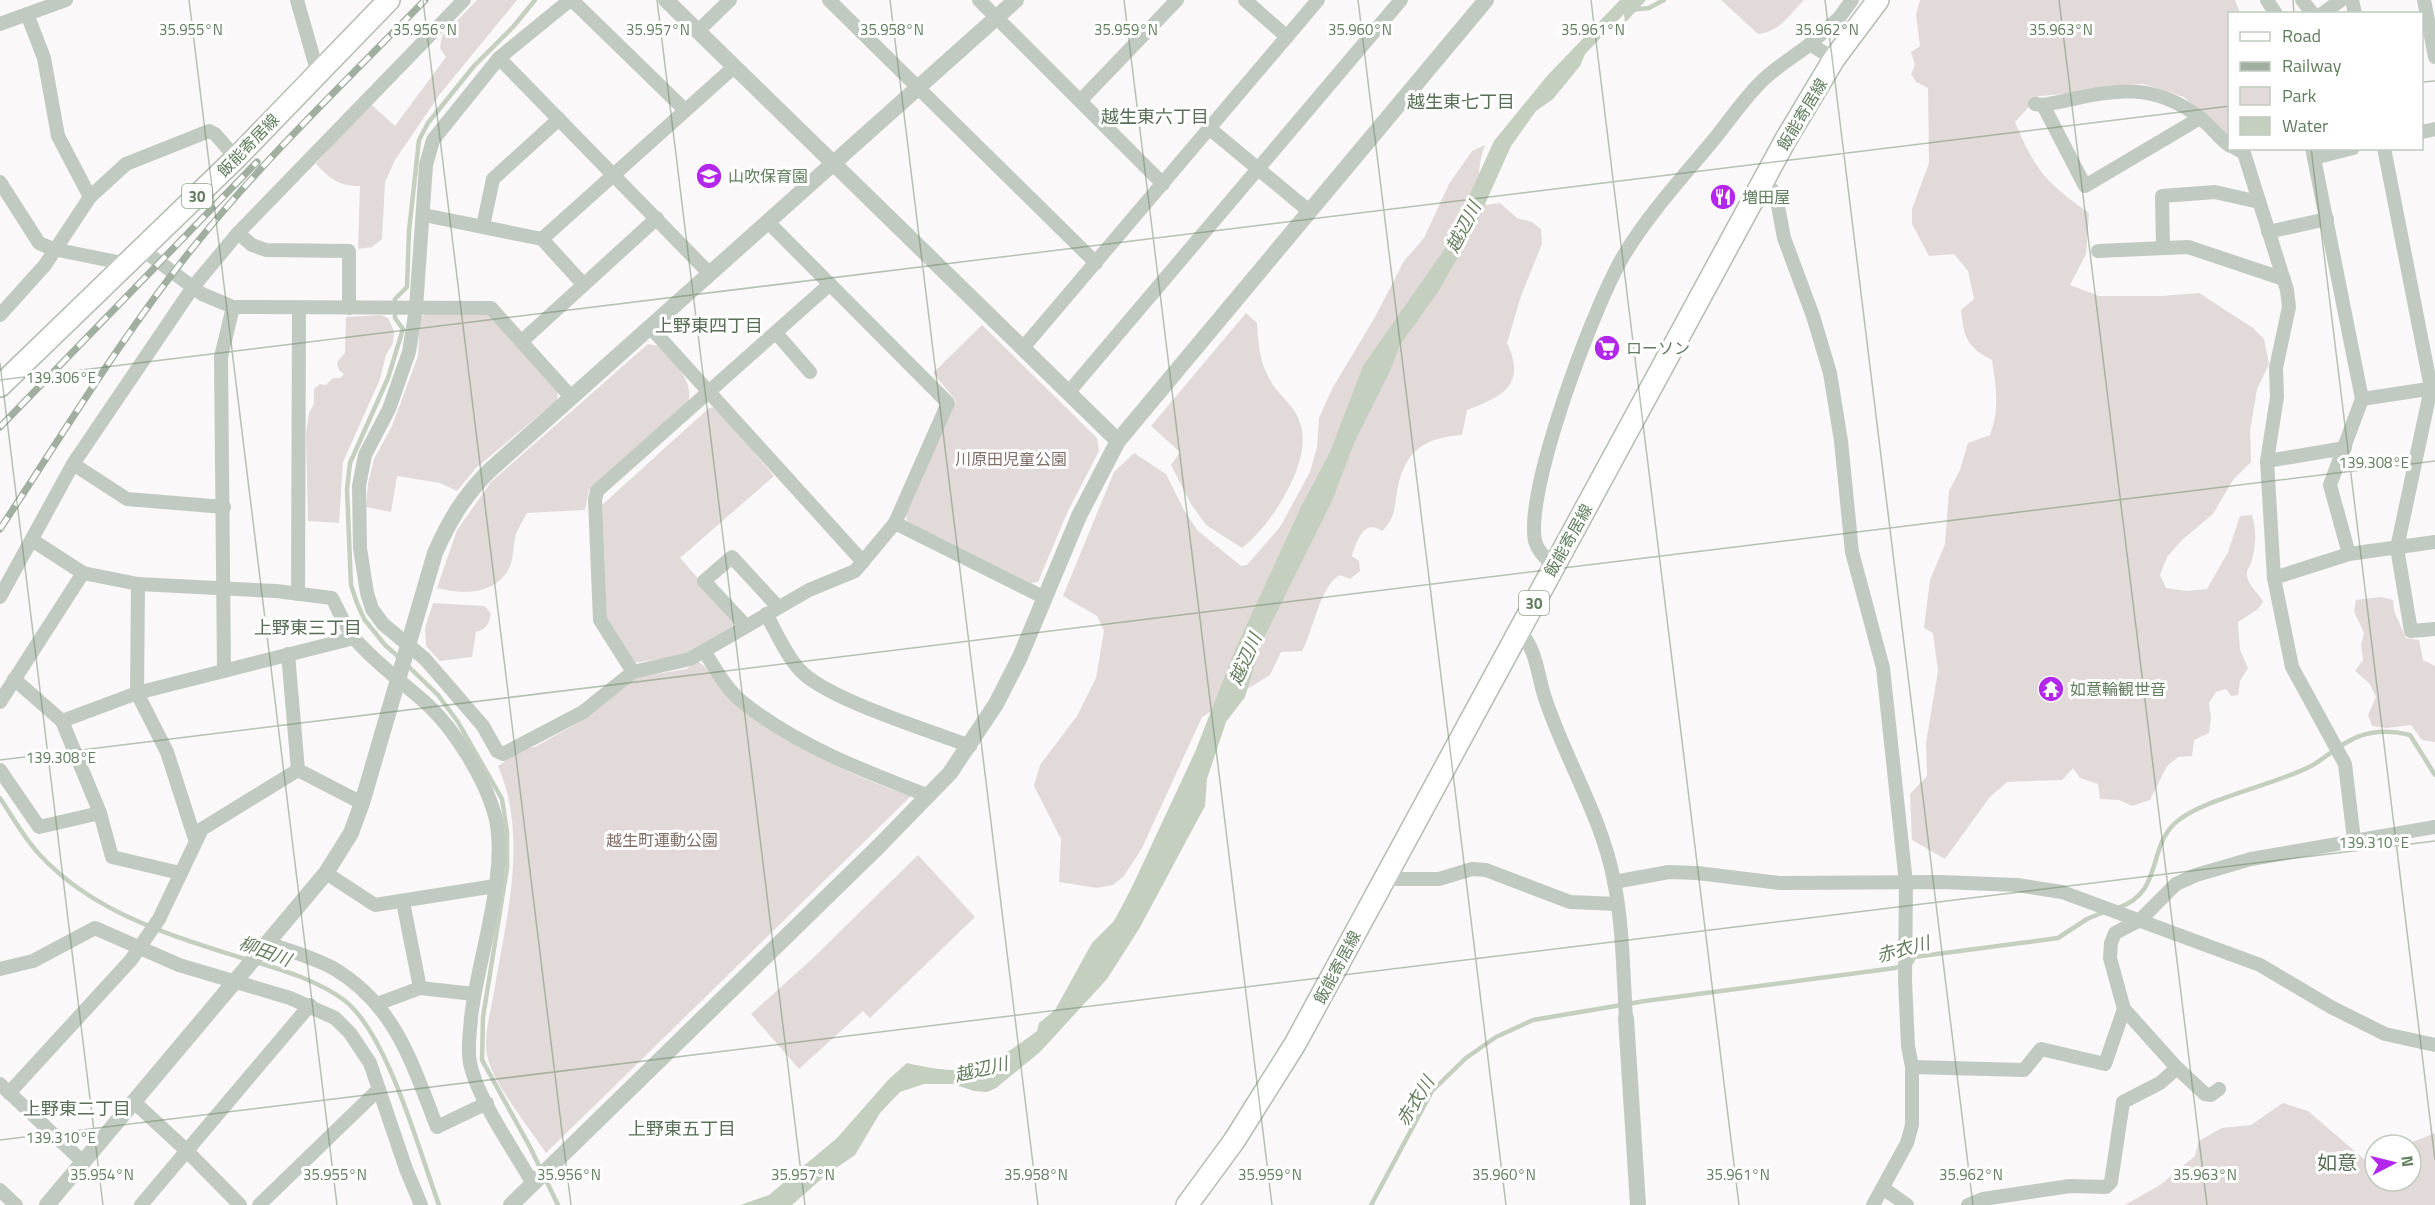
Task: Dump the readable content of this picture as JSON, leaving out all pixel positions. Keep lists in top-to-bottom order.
{
  "streets": {
    "main road": ["飯能寄居線", "30"]
  },
  "districts": [
    "越生東七丁目",
    "越生東六丁目",
    "上野東四丁目",
    "上野東三丁目",
    "上野東二丁目",
    "上野東五丁目",
    "如意"
  ],
  "water": ["越辺川", "赤衣川", "柳田川"],
  "parks": ["川原田児童公園", "越生町運動公園"],
  "places": {
    "school or university": ["山吹保育園"],
    "restaurant": ["増田屋"],
    "supermarket": ["ローソン"],
    "temple": ["如意輪観世音"]
  },
  "legend": [
    "Road",
    "Railway",
    "Park",
    "Water"
  ],
  "north": "right",
  "coordinates": [
    "35.955°N",
    "35.956°N",
    "35.957°N",
    "35.958°N",
    "35.959°N",
    "35.960°N",
    "35.961°N",
    "35.962°N",
    "35.963°N",
    "139.306°E",
    "139.308°E",
    "139.310°E",
    "35.954°N"
  ]
}
